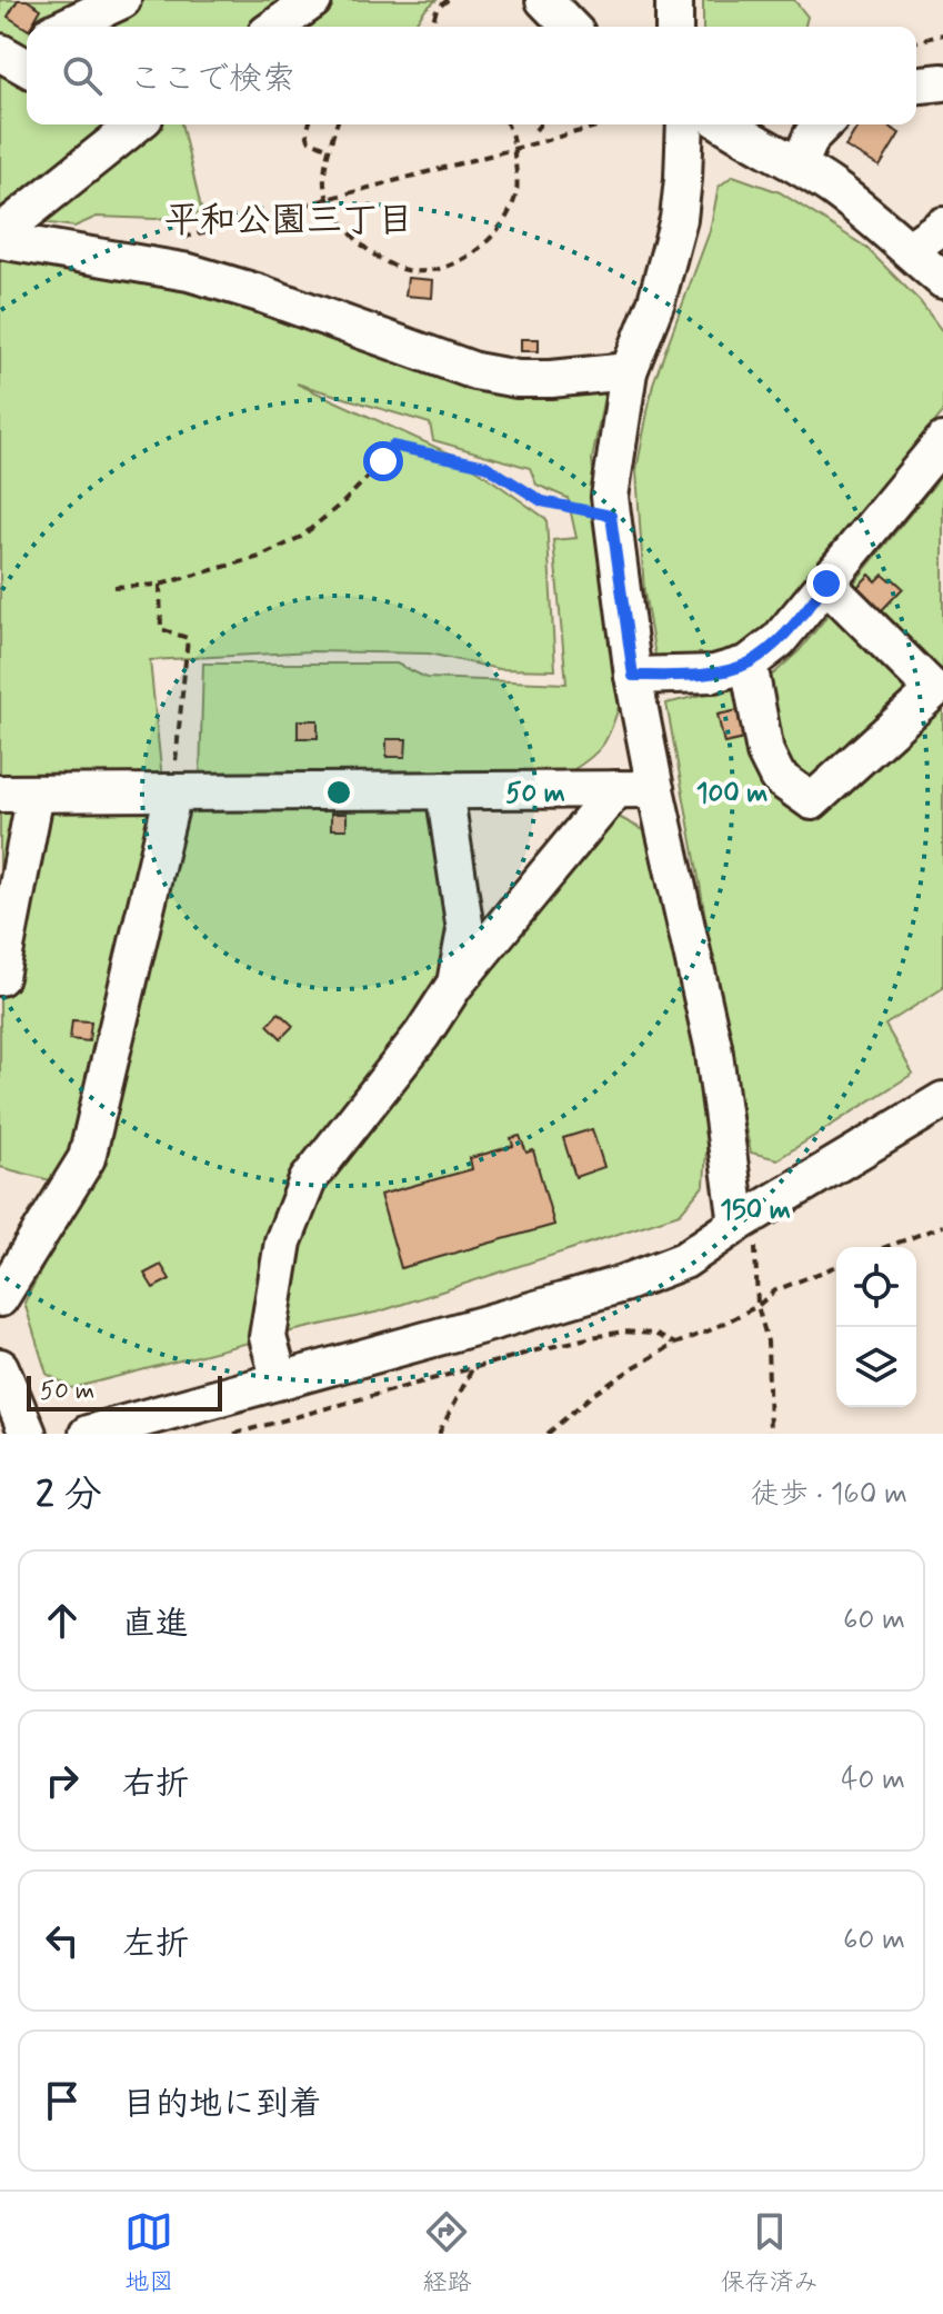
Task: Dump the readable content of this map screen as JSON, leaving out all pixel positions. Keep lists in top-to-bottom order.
{
  "districts": ["平和公園三丁目"],
  "scale_bar": "50 m",
  "page": {
    "search": "ここで検索",
    "scale": "50 m",
    "heading": ["2 分", "徒歩 · 160 m"],
    "list": [
      ["直進", "60 m"],
      ["右折", "40 m"],
      ["左折", "60 m"],
      "目的地に到着"
    ],
    "nav": ["地図", "経路", "保存済み"]
  },
  "rings": ["50 m", "100 m", "150 m"]
}
